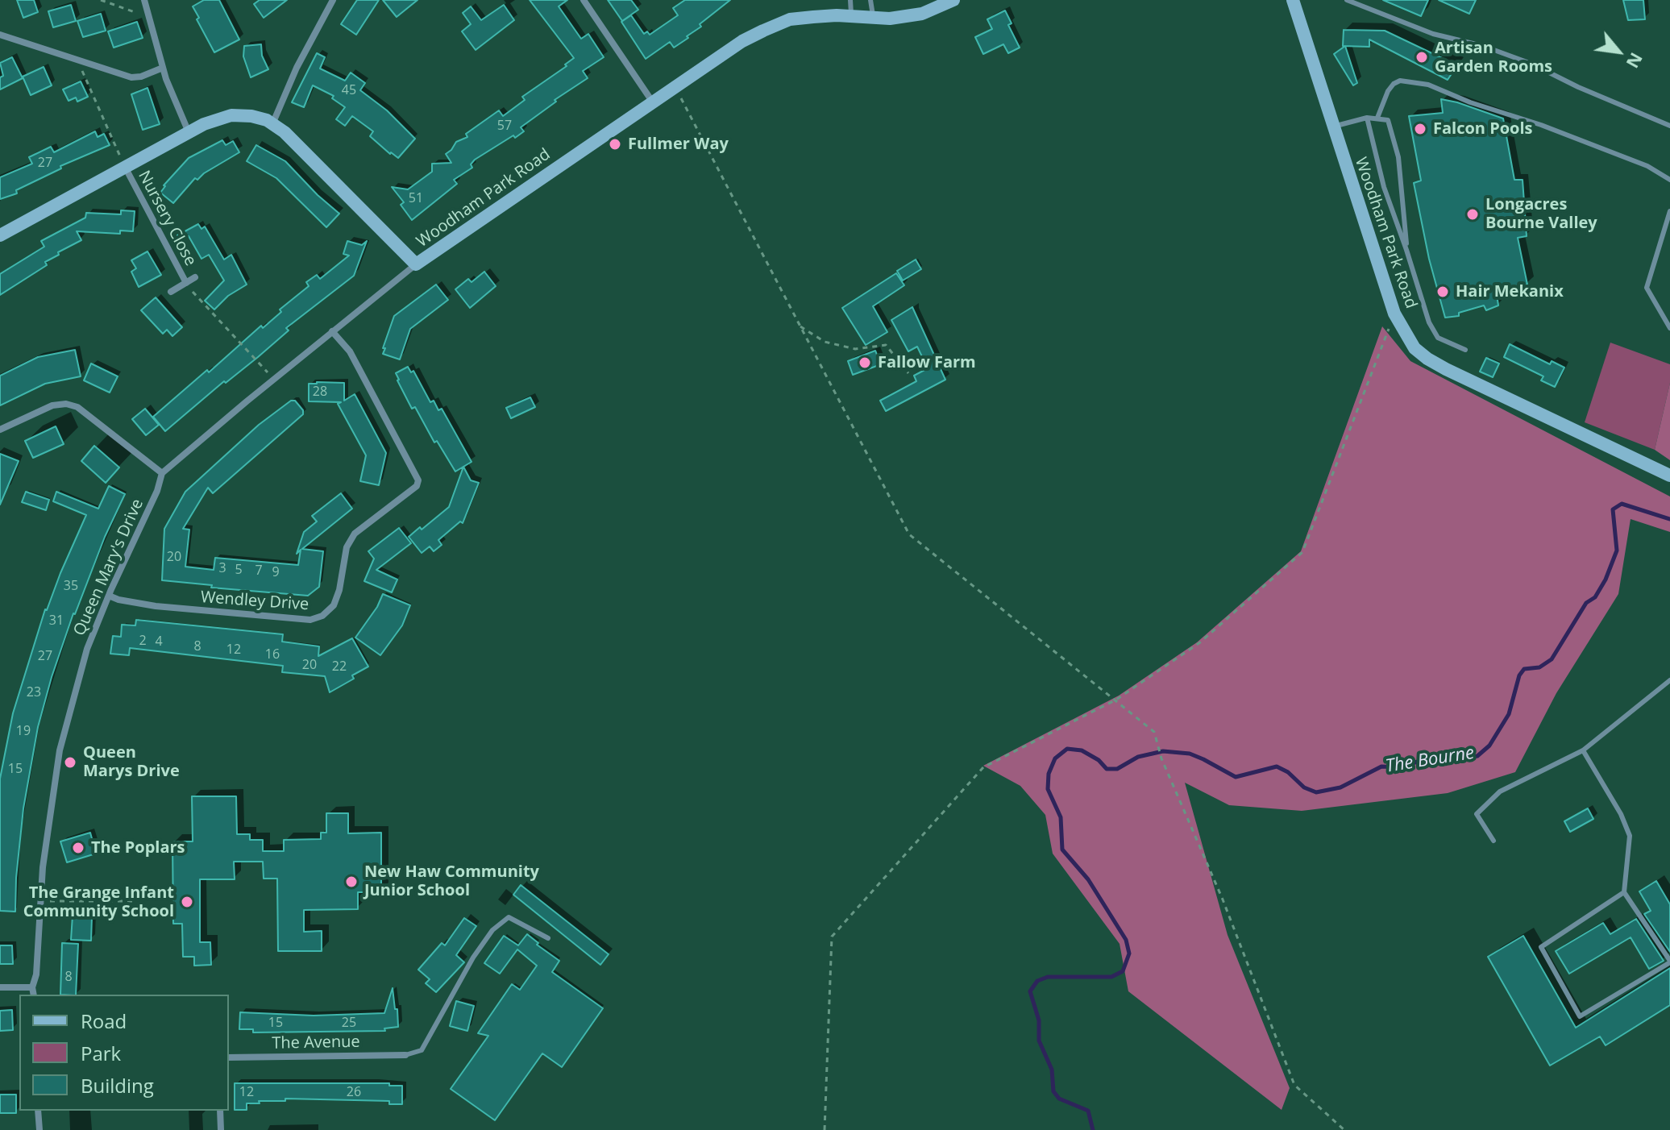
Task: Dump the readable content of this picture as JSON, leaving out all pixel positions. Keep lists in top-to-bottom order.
{
  "streets": {
    "street": [
      "Woodham Park Road",
      "Nursery Close",
      "Queen Mary's Drive",
      "Wendley Drive",
      "The Avenue"
    ]
  },
  "crossings": [
    ["Woodham Park Road", "Nursery Close"],
    ["Queen Mary's Drive", "Wendley Drive"]
  ],
  "water": ["The Bourne"],
  "places": [
    "Artisan Garden Rooms",
    "Falcon Pools",
    "Fullmer Way",
    "Longacres Bourne Valley",
    "Hair Mekanix",
    "Fallow Farm",
    "Queen Marys Drive",
    "The Poplars",
    "New Haw Community Junior School",
    "The Grange Infant Community School"
  ],
  "house_numbers": [
    "45",
    "57",
    "27",
    "51",
    "28",
    "20",
    "3",
    "5",
    "7",
    "9",
    "35",
    "31",
    "2",
    "4",
    "8",
    "12",
    "16",
    "27",
    "20",
    "22",
    "23",
    "19",
    "15",
    "8",
    "15",
    "25",
    "12",
    "26"
  ],
  "legend": ["Road", "Park", "Building"],
  "north": "bottom right"
}
